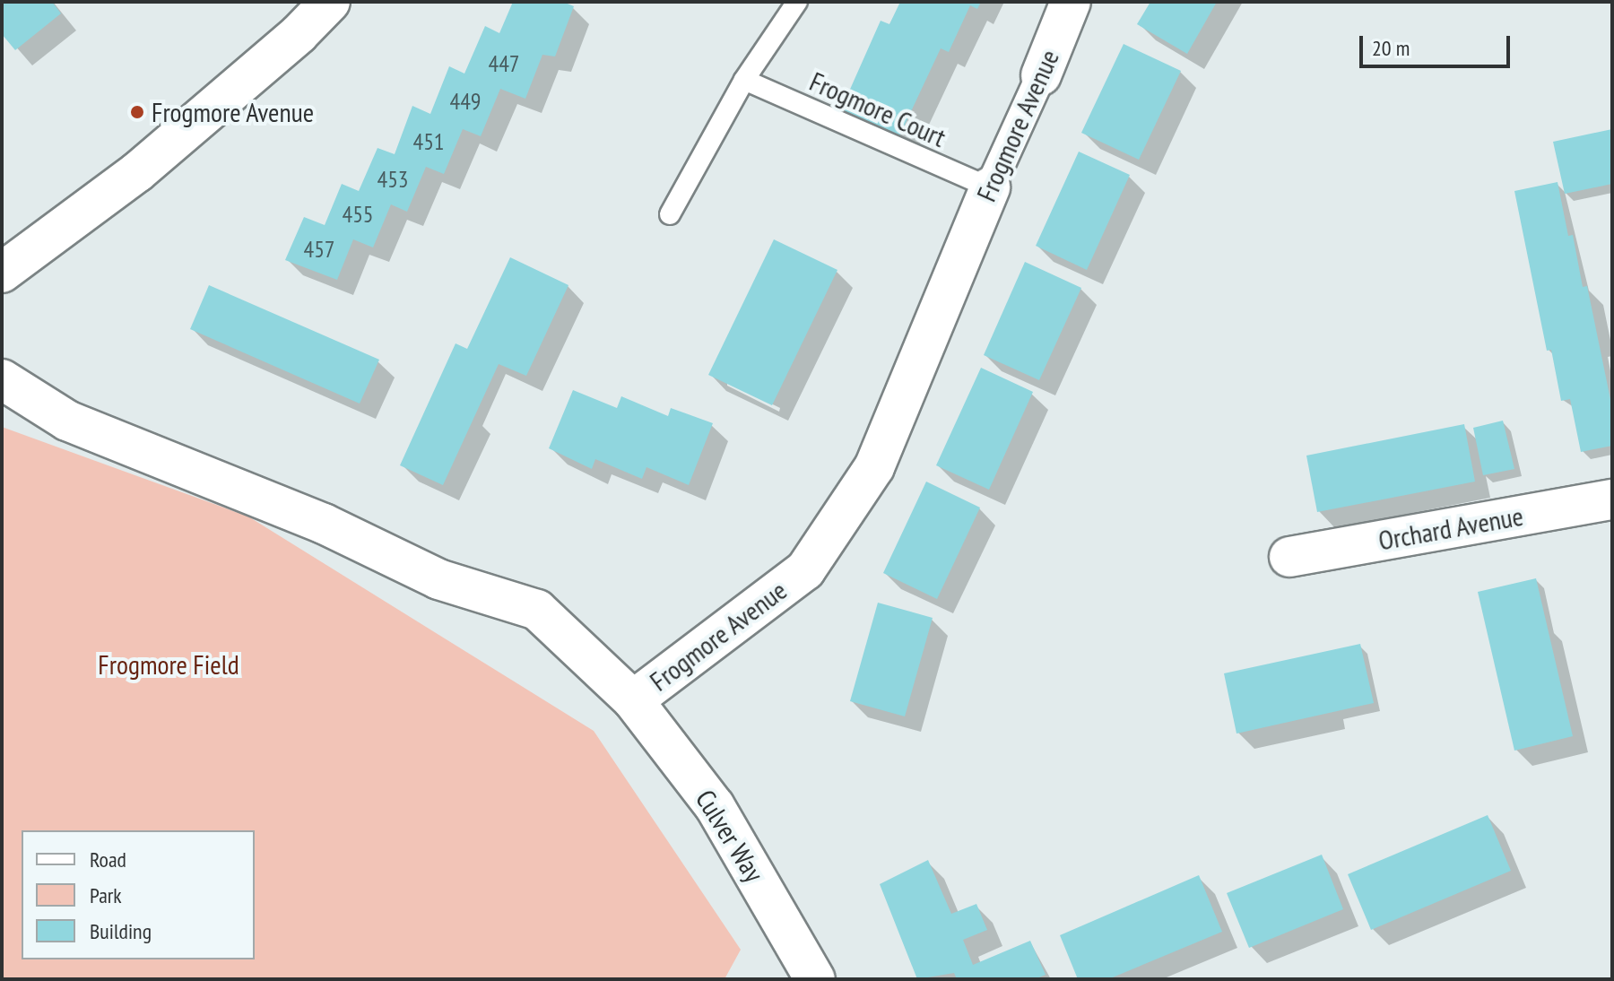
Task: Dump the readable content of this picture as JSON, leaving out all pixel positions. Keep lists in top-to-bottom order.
{
  "streets": {
    "street": ["Frogmore Avenue", "Orchard Avenue", "Culver Way"],
    "lane": ["Frogmore Court"]
  },
  "crossings": [
    ["Frogmore Court", "Frogmore Avenue"],
    ["Frogmore Avenue", "Culver Way"]
  ],
  "parks": ["Frogmore Field"],
  "places": ["Frogmore Avenue"],
  "house_numbers": [
    "447",
    "449",
    "451",
    "453",
    "455",
    "457"
  ],
  "legend": ["Road", "Park", "Building"],
  "scale_bar": "20 m"
}
